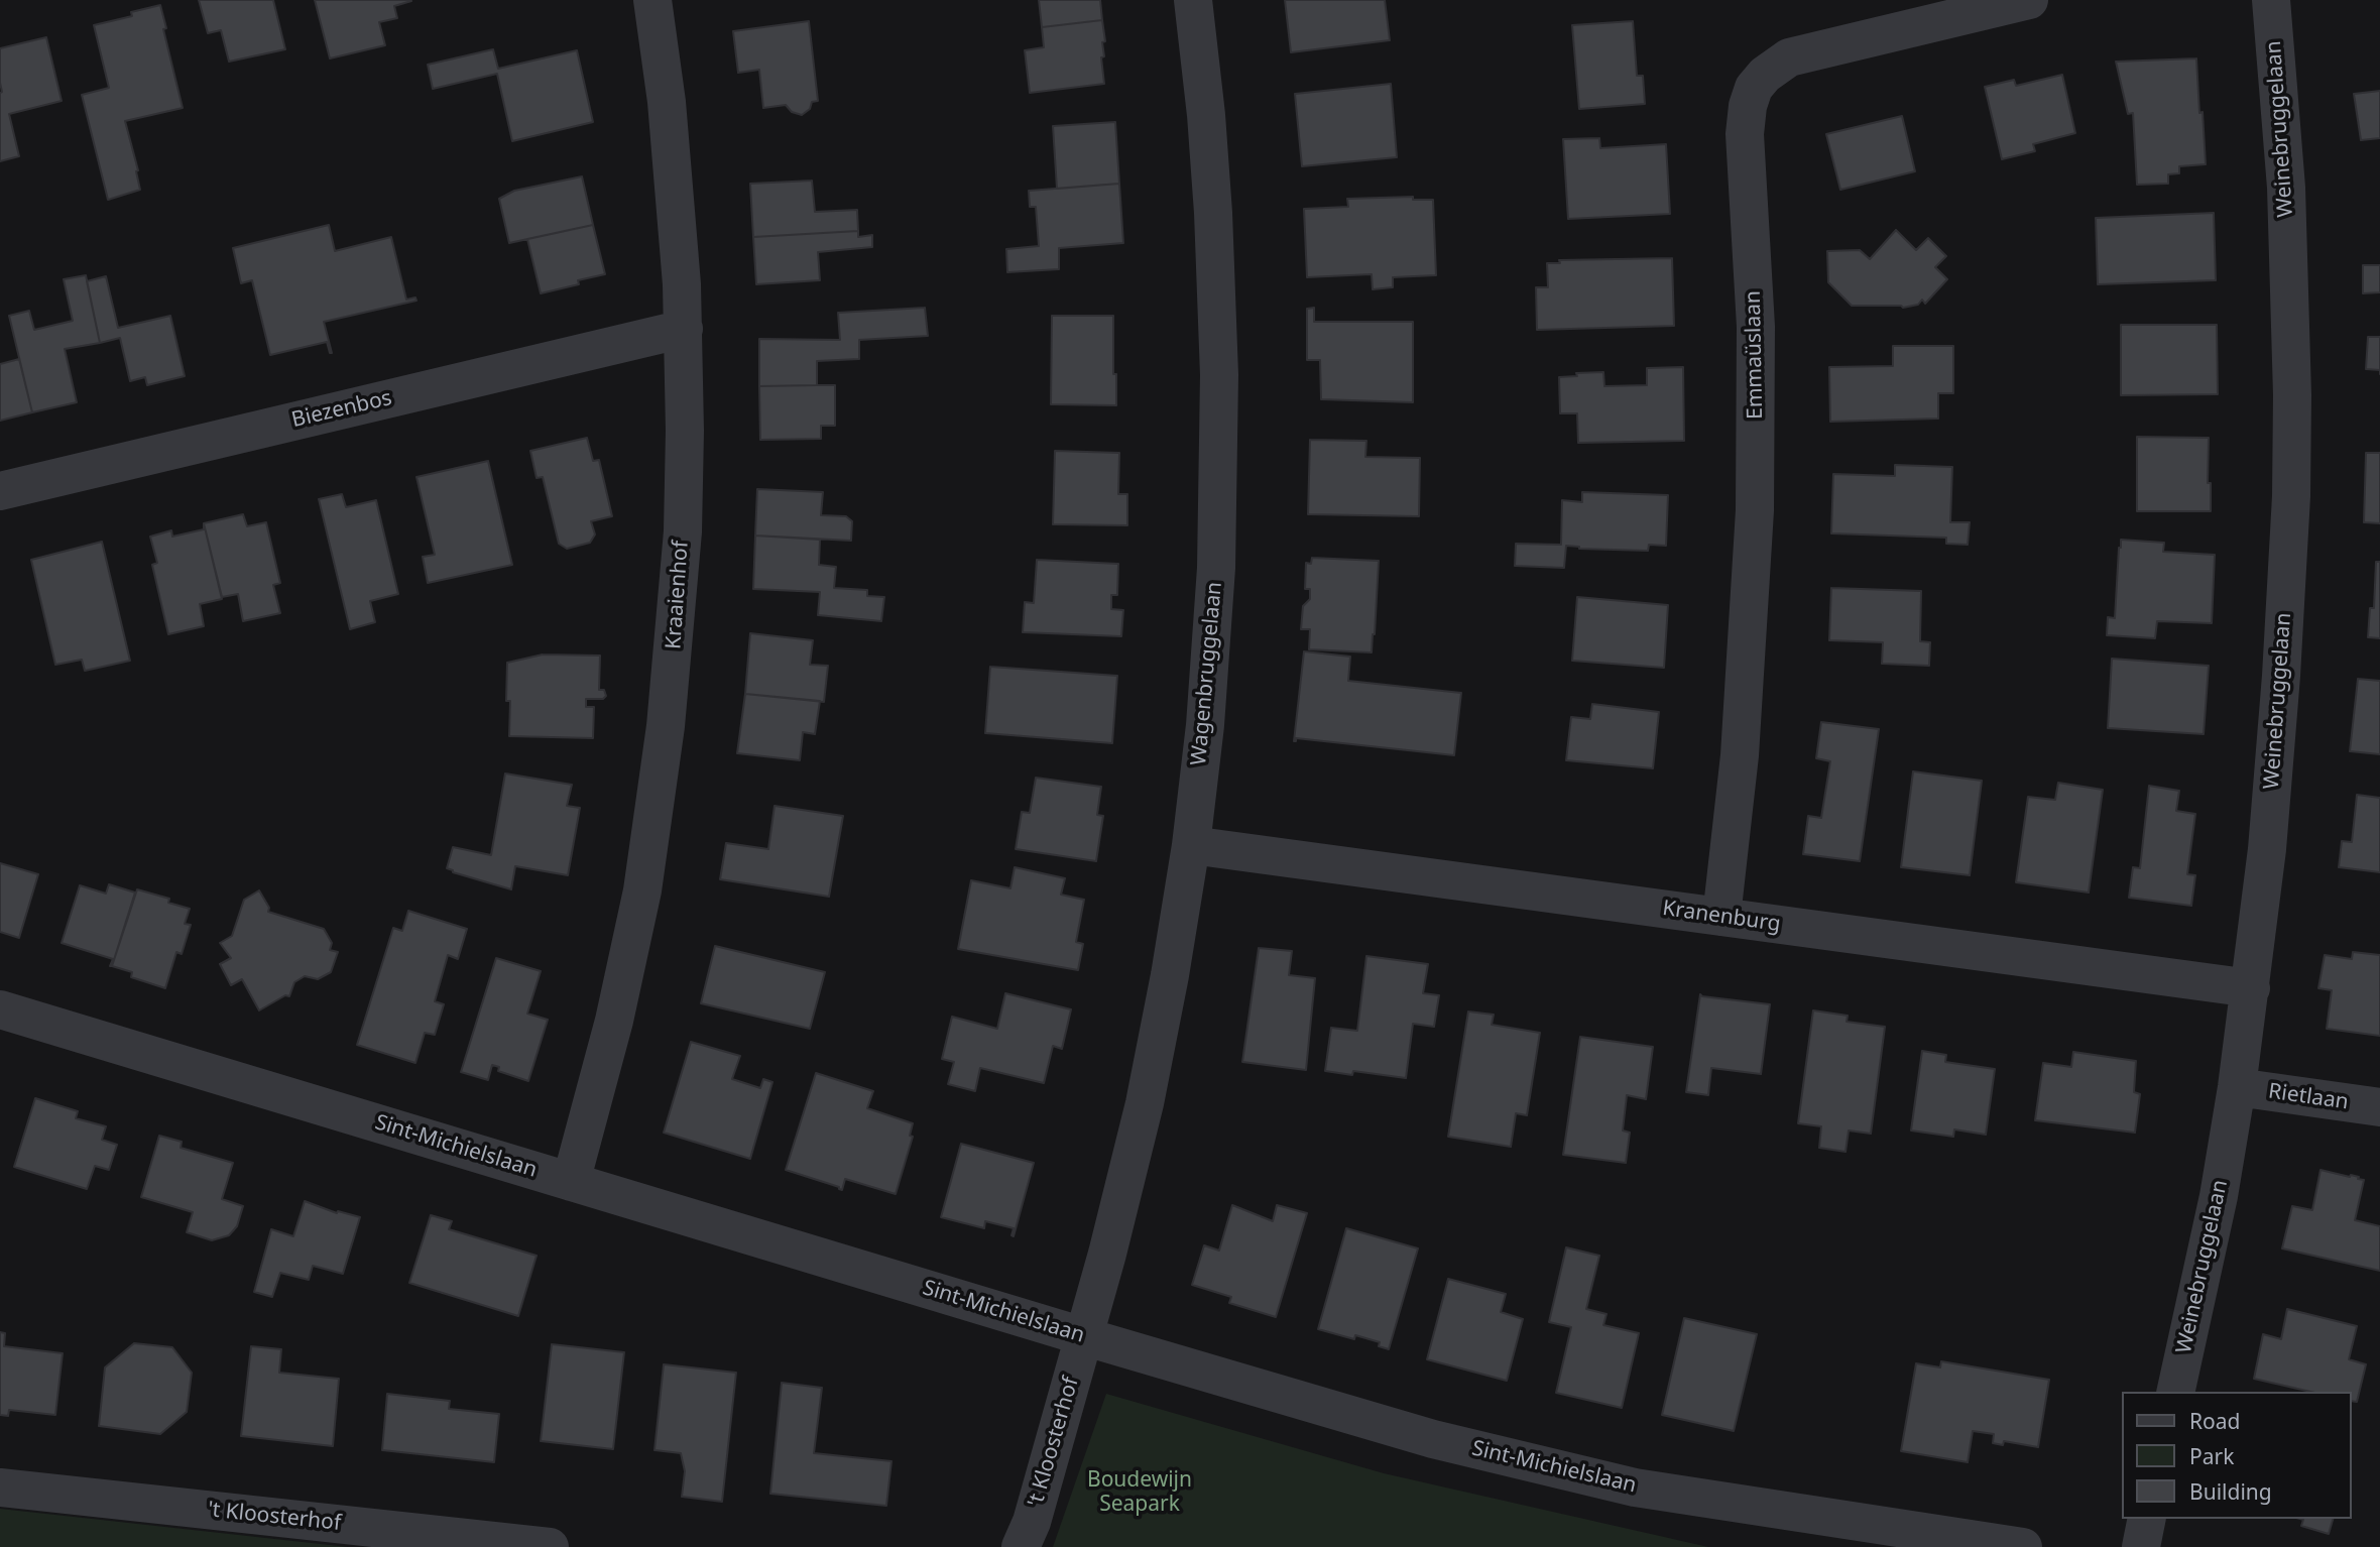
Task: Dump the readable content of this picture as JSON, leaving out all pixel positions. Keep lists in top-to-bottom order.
{
  "streets": {
    "street": [
      "Weinebruggelaan",
      "Emmaüslaan",
      "Biezenbos",
      "Kraaienhof",
      "Wagenbruggelaan",
      "Kranenburg",
      "Rietlaan",
      "Sint-Michielslaan",
      "'t Kloosterhof"
    ]
  },
  "crossings": [
    ["Weinebruggelaan", "Kranenburg"],
    ["Weinebruggelaan", "Rietlaan"],
    ["Emmaüslaan", "Kranenburg"],
    ["Biezenbos", "Kraaienhof"],
    ["Kraaienhof", "Sint-Michielslaan"],
    ["Wagenbruggelaan", "Kranenburg"],
    ["Wagenbruggelaan", "Sint-Michielslaan"],
    ["Wagenbruggelaan", "'t Kloosterhof"],
    ["Sint-Michielslaan", "'t Kloosterhof"]
  ],
  "parks": ["Boudewijn Seapark"],
  "legend": ["Road", "Park", "Building"]
}
